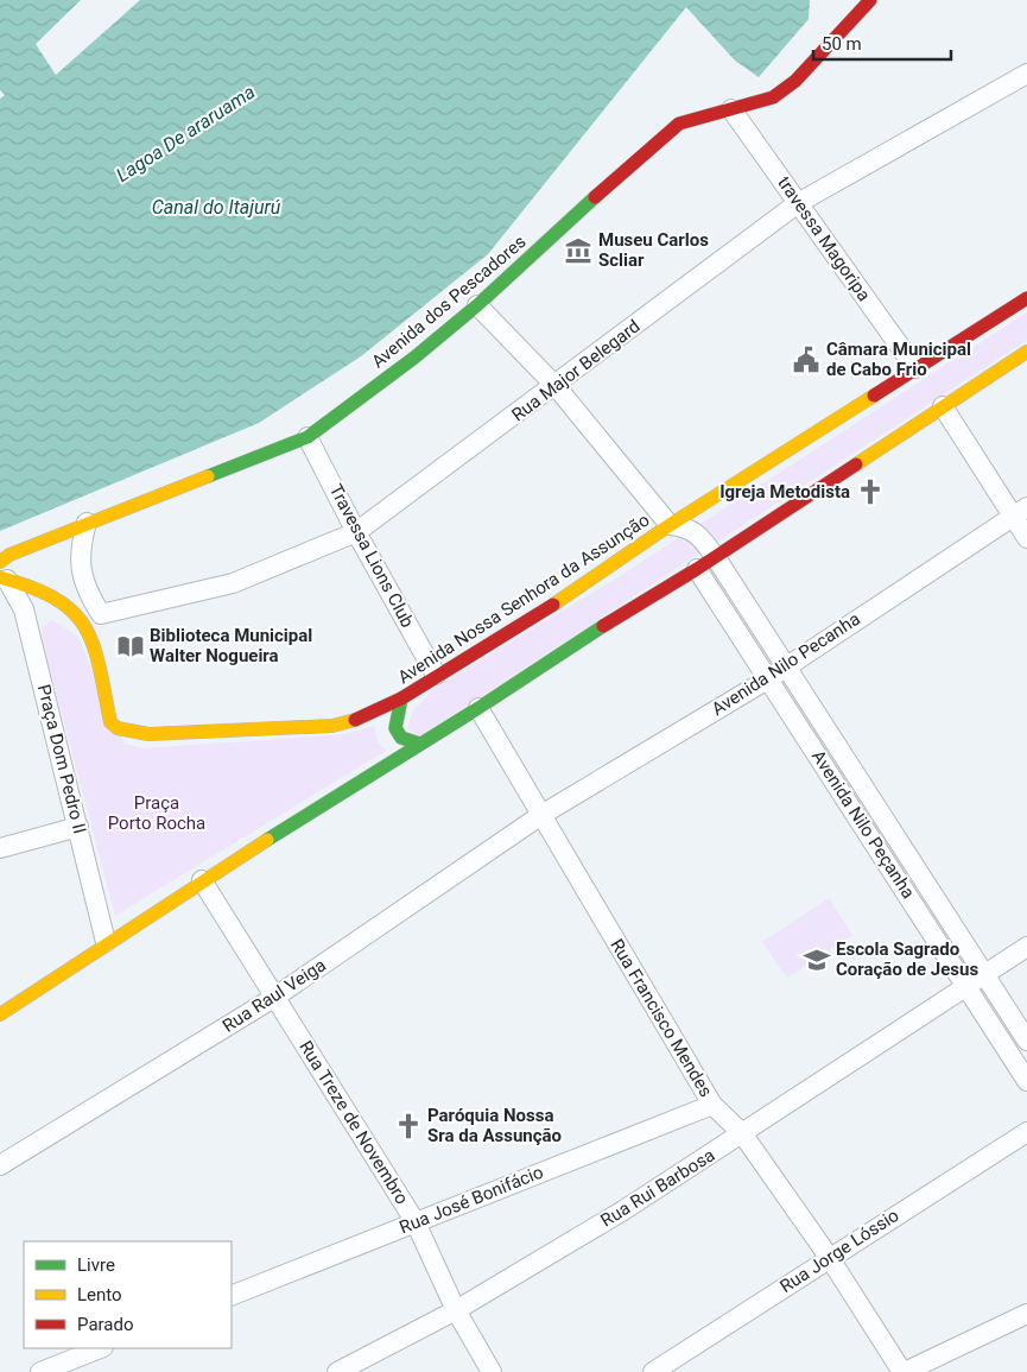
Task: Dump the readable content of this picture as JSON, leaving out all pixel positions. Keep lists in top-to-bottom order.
{
  "streets": {
    "main road": ["Avenida dos Pescadores", "Avenida Nossa Senhora da Assunção"],
    "street": [
      "travessa Magoripa",
      "Rua Major Belegard",
      "Travessa Lions Club",
      "Avenida Nilo Pecanha",
      "Praça Dom Pedro II",
      "Avenida Nilo Peçanha",
      "Rua Raul Veiga",
      "Rua Francisco Mendes",
      "Rua Treze de Novembro",
      "Rua Rui Barbosa",
      "Rua José Bonifácio",
      "Rua Jorge Lóssio"
    ]
  },
  "crossings": [
    ["travessa Magoripa", "Avenida dos Pescadores"],
    ["travessa Magoripa", "Rua Major Belegard"],
    ["travessa Magoripa", "Avenida Nossa Senhora da Assunção"],
    ["Avenida dos Pescadores", "Travessa Lions Club"],
    ["Avenida dos Pescadores", "Avenida Nossa Senhora da Assunção"],
    ["Avenida dos Pescadores", "Praça Dom Pedro II"],
    ["Rua Major Belegard", "Travessa Lions Club"],
    ["Travessa Lions Club", "Avenida Nossa Senhora da Assunção"],
    ["Avenida Nossa Senhora da Assunção", "Praça Dom Pedro II"],
    ["Avenida Nossa Senhora da Assunção", "Avenida Nilo Peçanha"],
    ["Avenida Nilo Pecanha", "Avenida Nilo Peçanha"],
    ["Avenida Nilo Pecanha", "Rua Raul Veiga"],
    ["Avenida Nilo Pecanha", "Rua Francisco Mendes"],
    ["Avenida Nilo Peçanha", "Rua Rui Barbosa"],
    ["Rua Raul Veiga", "Rua Francisco Mendes"],
    ["Rua Raul Veiga", "Rua Treze de Novembro"],
    ["Rua Francisco Mendes", "Rua Rui Barbosa"],
    ["Rua Francisco Mendes", "Rua José Bonifácio"],
    ["Rua Francisco Mendes", "Rua Jorge Lóssio"],
    ["Rua Treze de Novembro", "Rua Rui Barbosa"],
    ["Rua Treze de Novembro", "Rua José Bonifácio"]
  ],
  "water": ["Lagoa De araruama", "Canal do Itajurú"],
  "parks": ["Praça Porto Rocha"],
  "places": {
    "museum": ["Museu Carlos Scliar"],
    "public building": ["Câmara Municipal de Cabo Frio"],
    "church": ["Igreja Metodista", "Paróquia Nossa Sra da Assunção"],
    "library": ["Biblioteca Municipal Walter Nogueira"],
    "school or university": ["Escola Sagrado Coração de Jesus"]
  },
  "legend": ["Livre", "Lento", "Parado"],
  "scale_bar": "50 m"
}
